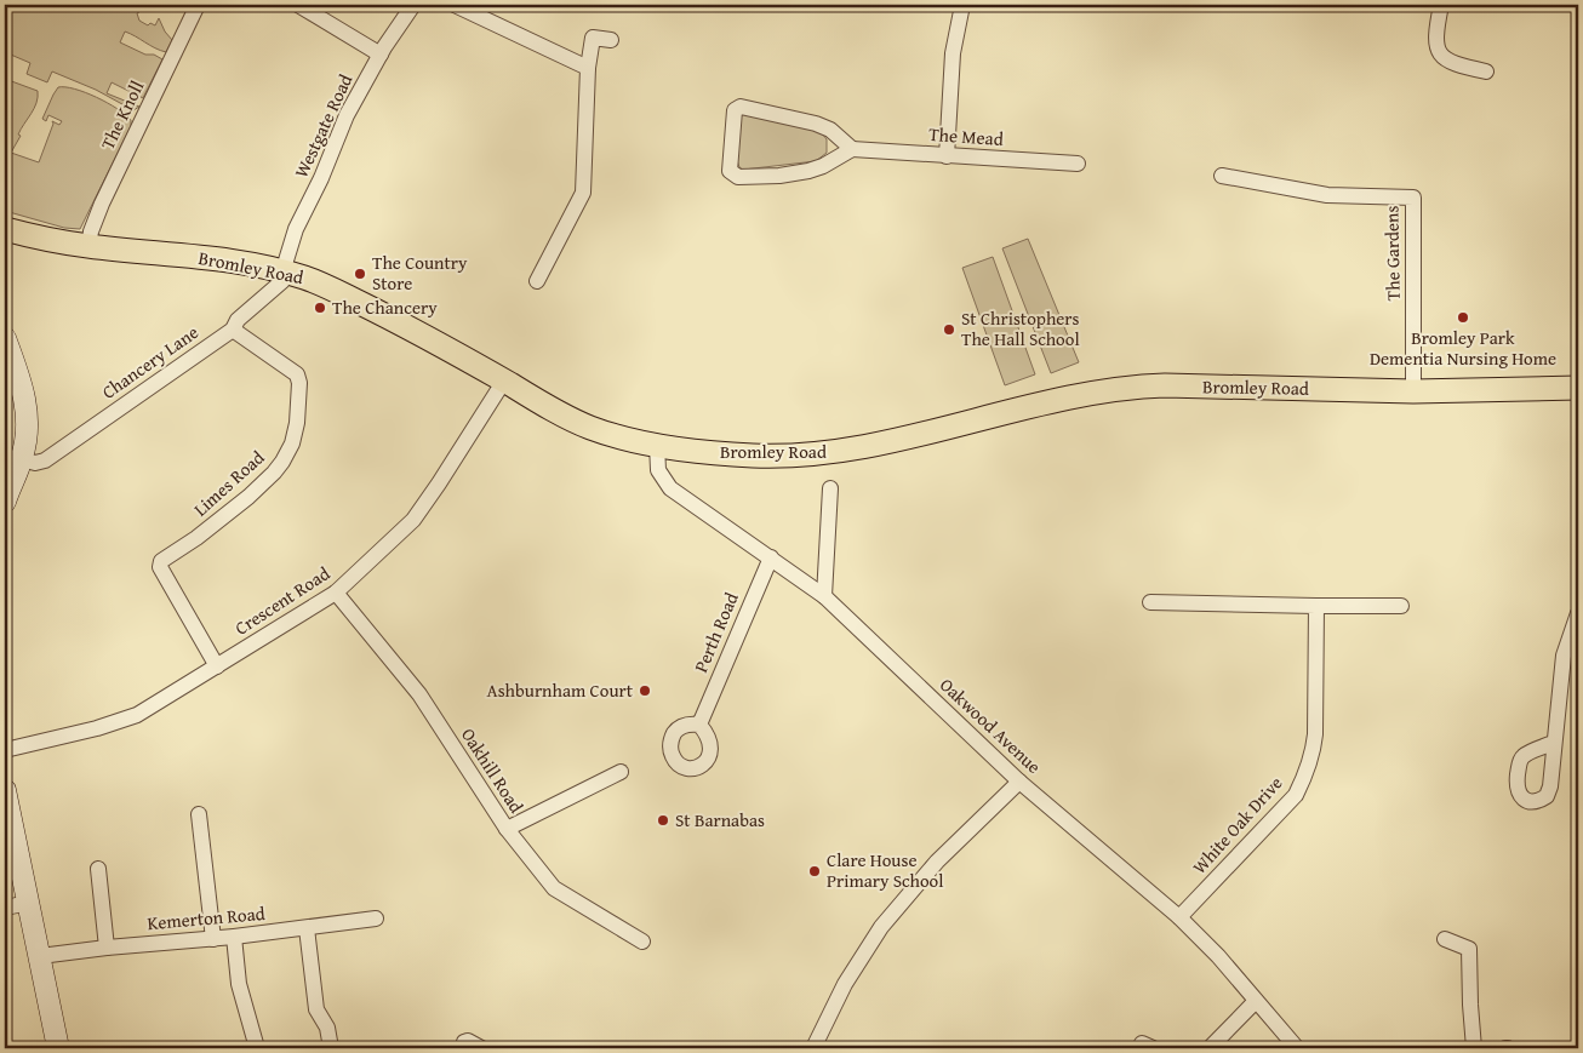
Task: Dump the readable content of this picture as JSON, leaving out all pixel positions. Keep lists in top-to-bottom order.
{
  "streets": {
    "main road": ["Bromley Road"],
    "street": [
      "The Knoll",
      "Westgate Road",
      "The Mead",
      "The Gardens",
      "Chancery Lane",
      "Limes Road",
      "Crescent Road",
      "Perth Road",
      "Oakwood Avenue",
      "Oakhill Road",
      "White Oak Drive",
      "Kemerton Road"
    ]
  },
  "crossings": [
    ["The Knoll", "Bromley Road"],
    ["Westgate Road", "Bromley Road"],
    ["Westgate Road", "Chancery Lane"],
    ["The Gardens", "Bromley Road"],
    ["Bromley Road", "Chancery Lane"],
    ["Bromley Road", "Crescent Road"],
    ["Bromley Road", "Oakwood Avenue"],
    ["Chancery Lane", "Limes Road"],
    ["Limes Road", "Crescent Road"],
    ["Crescent Road", "Oakhill Road"],
    ["Perth Road", "Oakwood Avenue"],
    ["Oakwood Avenue", "White Oak Drive"]
  ],
  "places": [
    "The Country Store",
    "The Chancery",
    "Bromley Park Dementia Nursing Home",
    "St Christophers The Hall School",
    "Ashburnham Court",
    "St Barnabas",
    "Clare House Primary School"
  ]
}
